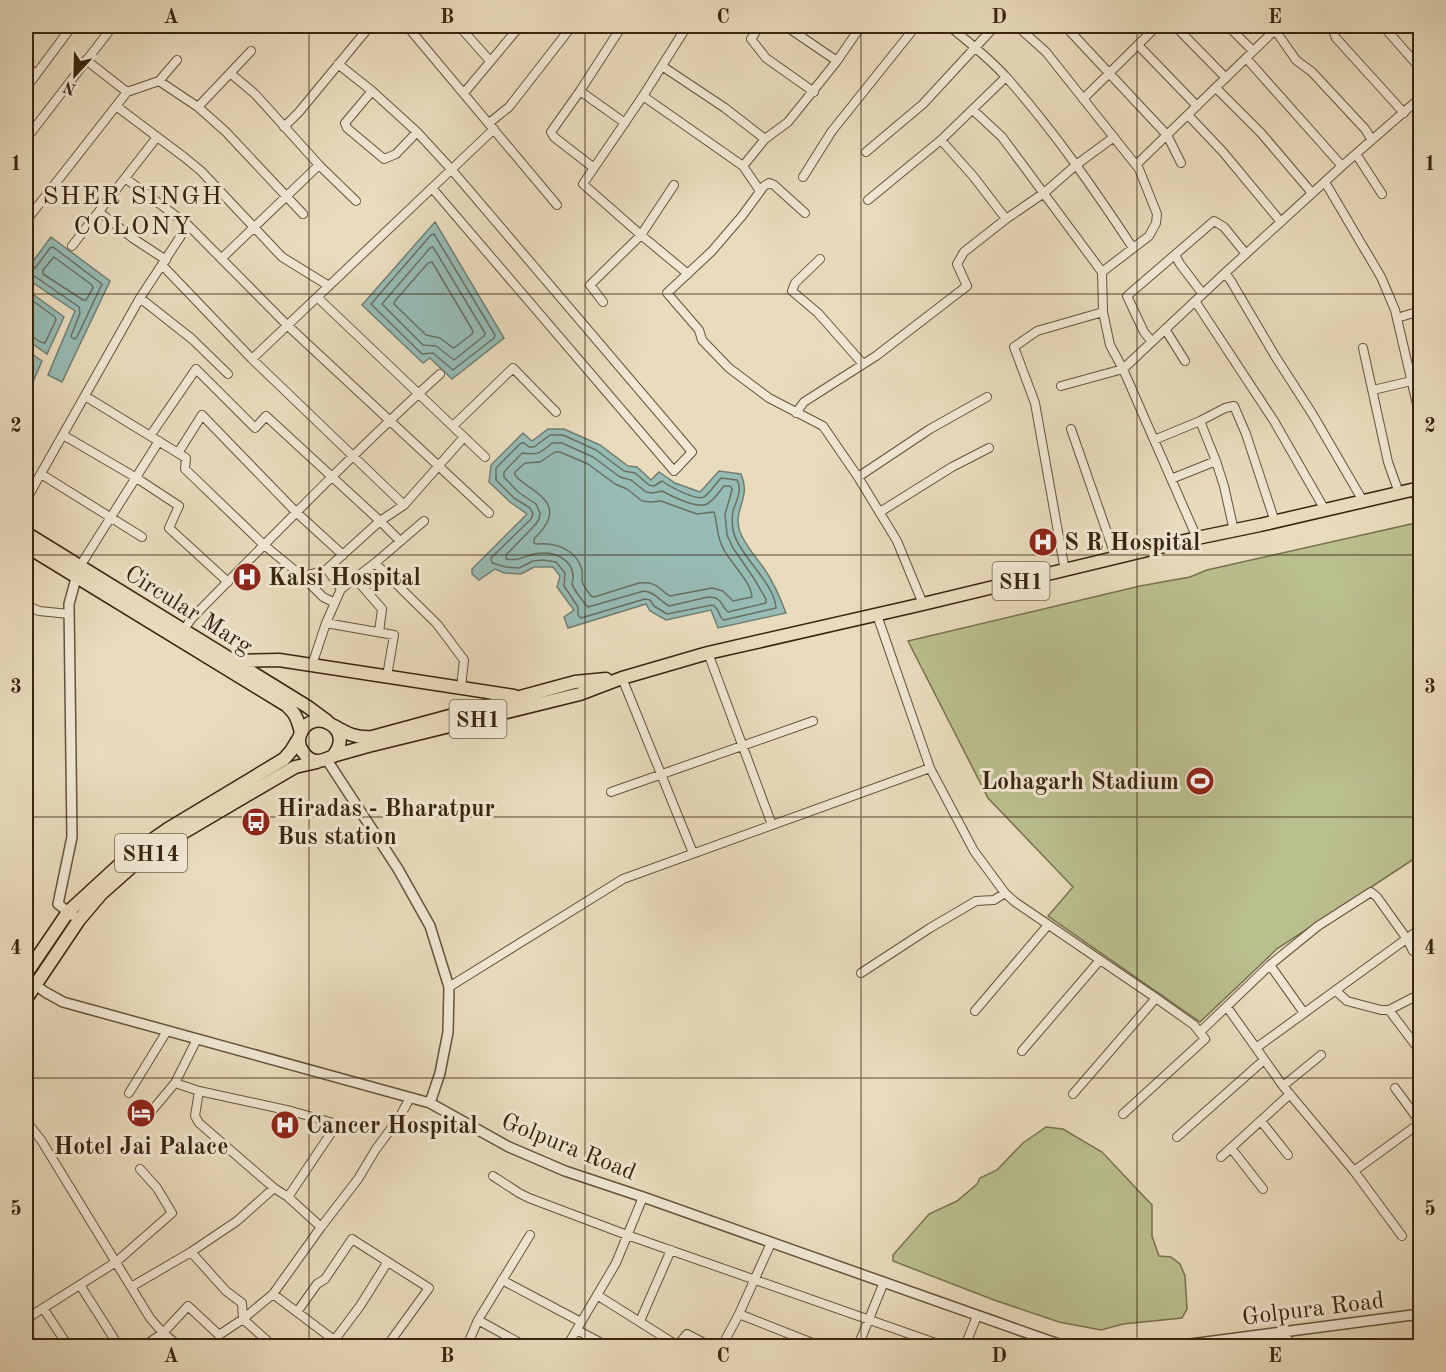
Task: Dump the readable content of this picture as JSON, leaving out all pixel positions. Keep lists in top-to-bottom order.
{
  "streets": {
    "main road": ["SH1", "Circular Marg", "SH14"],
    "street": ["Golpura Road"]
  },
  "crossings": [
    ["SH1", "Circular Marg"],
    ["SH1", "SH14"],
    ["Circular Marg", "SH14"],
    ["SH14", "Golpura Road"]
  ],
  "districts": ["SHER SINGH COLONY"],
  "places": {
    "hospital": ["S R Hospital", "Kalsi Hospital", "Cancer Hospital"],
    "sports": ["Lohagarh Stadium"],
    "bus stop": ["Hiradas - Bharatpur Bus station"],
    "hotel": ["Hotel Jai Palace"]
  },
  "north": "bottom",
  "grid": {
    "columns": [
      "A",
      "B",
      "C",
      "D",
      "E"
    ],
    "rows": [
      "1",
      "2",
      "3",
      "4",
      "5"
    ]
  }
}
